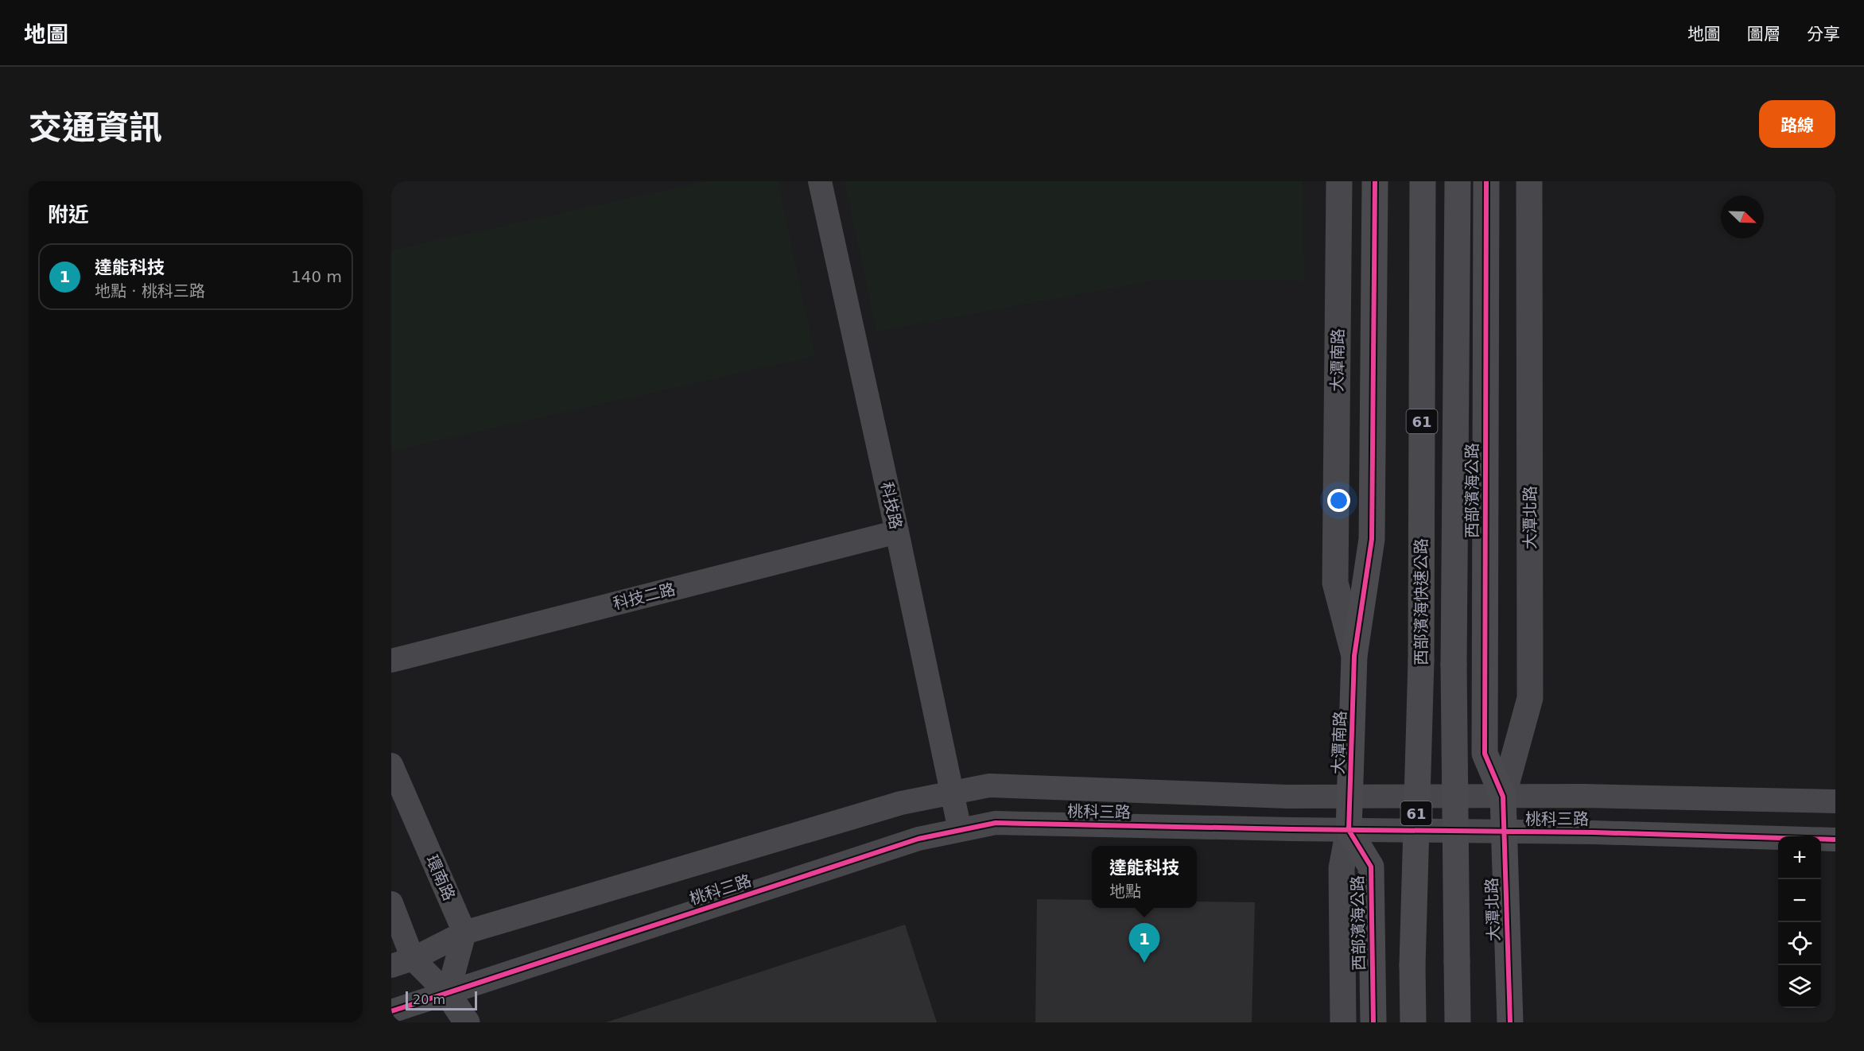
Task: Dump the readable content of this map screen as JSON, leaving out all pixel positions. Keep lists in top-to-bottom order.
{
  "streets": {
    "main road": [
      "大潭南路",
      "61",
      "西部濱海公路",
      "大潭北路",
      "西部濱海快速公路"
    ],
    "street": [
      "科技路",
      "科技二路",
      "桃科三路",
      "環南路"
    ]
  },
  "crossings": [
    ["大潭南路", "西部濱海公路"],
    ["大潭南路", "桃科三路"],
    ["西部濱海公路", "大潭北路"],
    ["西部濱海公路", "桃科三路"],
    ["科技路", "科技二路"],
    ["科技路", "桃科三路"],
    ["大潭北路", "桃科三路"],
    ["桃科三路", "環南路"]
  ],
  "scale_bar": "20 m",
  "north": "bottom right",
  "page": {
    "header": "地圖",
    "nav": ["地圖", "圖層", "分享"],
    "title": "交通資訊",
    "buttons": "路線",
    "heading": "附近",
    "list": [
      {
        "mark": "1",
        "name": "達能科技",
        "note": "地點 · 桃科三路",
        "value": "140 m"
      }
    ],
    "map_buttons": ["+", "−"],
    "popup": ["達能科技", "地點"],
    "pins": "1",
    "scale": "20 m"
  }
}
